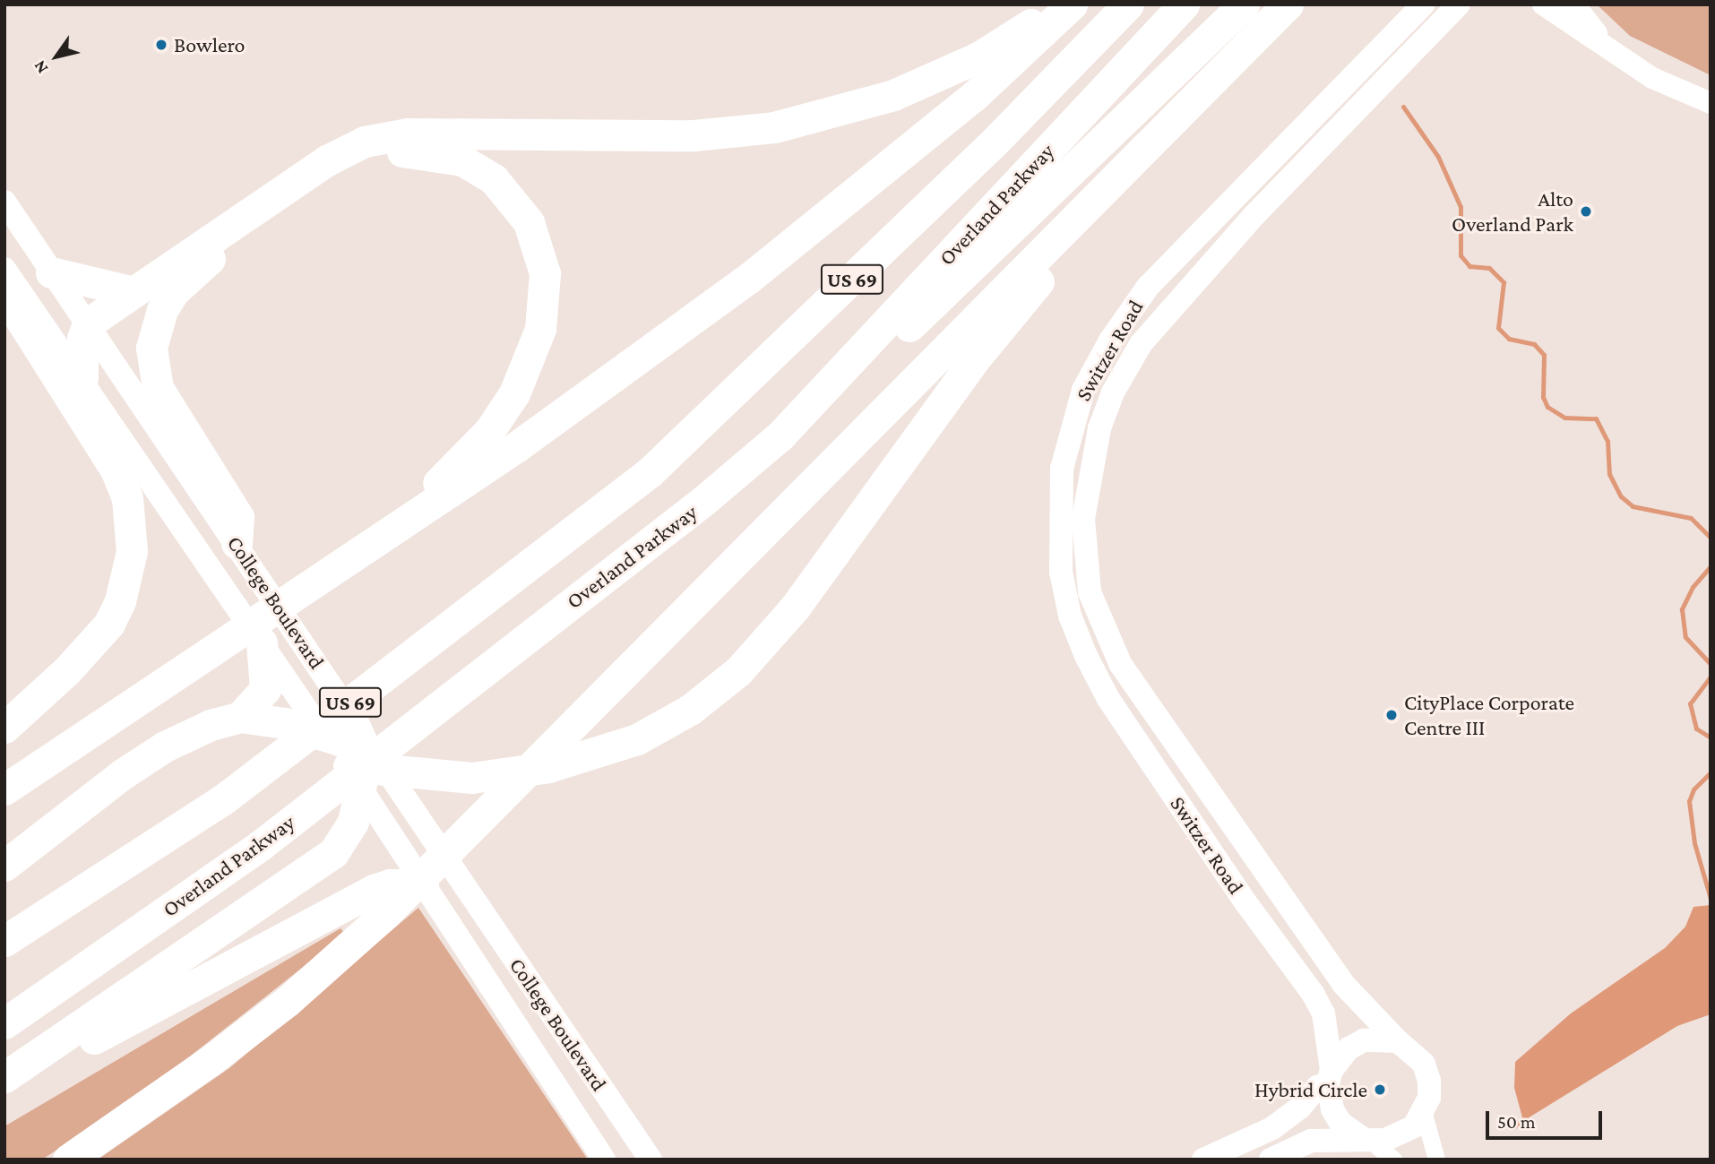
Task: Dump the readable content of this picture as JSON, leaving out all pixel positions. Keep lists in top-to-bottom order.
{
  "streets": {
    "highway": ["Overland Parkway", "US 69"],
    "main road": ["Switzer Road", "College Boulevard"]
  },
  "places": [
    "Bowlero",
    "Alto Overland Park",
    "CityPlace Corporate Centre III",
    "Hybrid Circle"
  ],
  "scale_bar": "50 m",
  "north": "bottom left"
}
